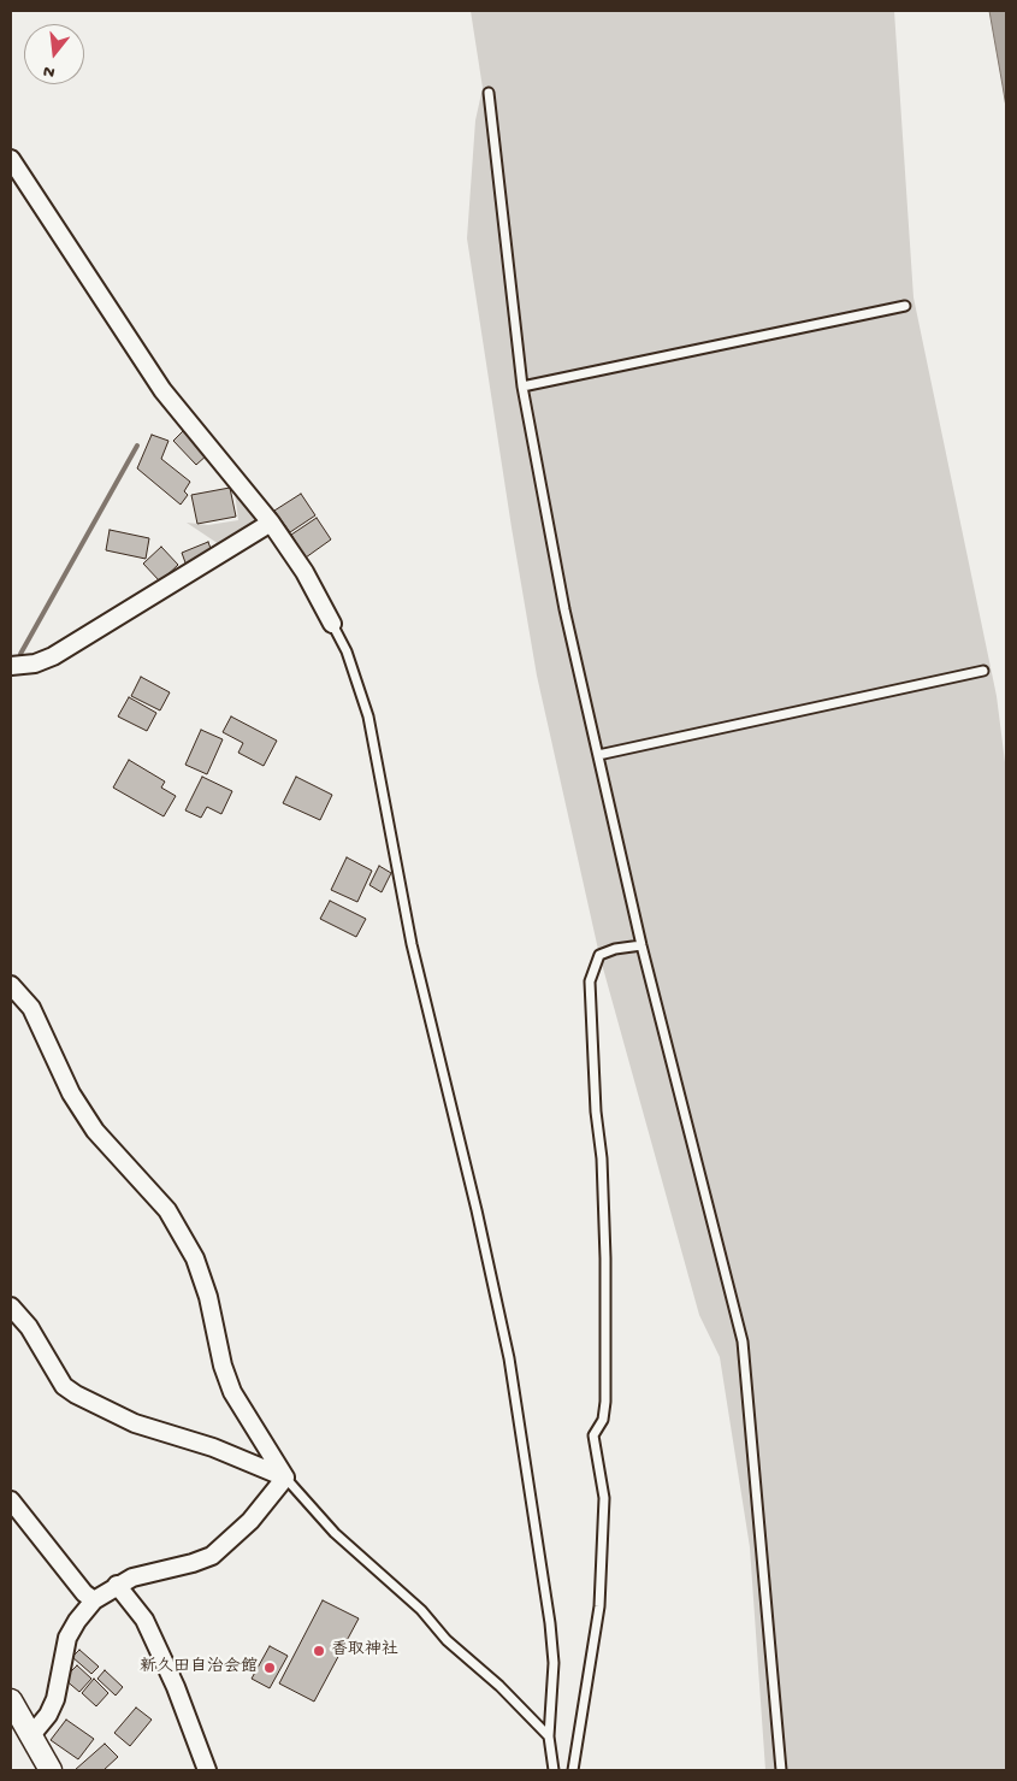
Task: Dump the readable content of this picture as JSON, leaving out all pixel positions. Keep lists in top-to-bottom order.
{
  "places": ["香取神社", "新久田自治会館"],
  "north": "bottom"
}
